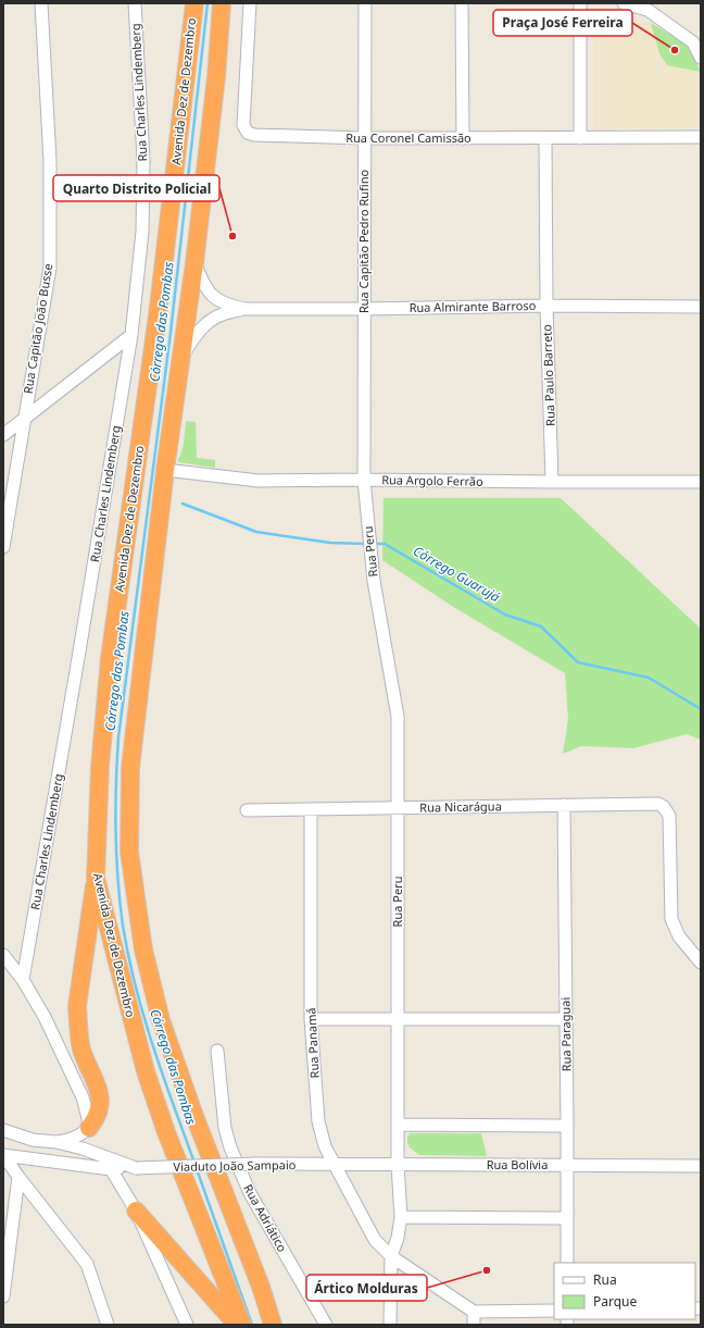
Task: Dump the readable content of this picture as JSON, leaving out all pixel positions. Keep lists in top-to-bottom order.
{
  "streets": {
    "highway": ["Avenida Dez de Dezembro"],
    "street": [
      "Rua Charles Lindemberg",
      "Rua Coronel Camissão",
      "Rua Capitão Pedro Rufino",
      "Rua Almirante Barroso",
      "Rua Capitão João Busse",
      "Rua Paulo Barreto",
      "Rua Argolo Ferrão",
      "Rua Peru",
      "Rua Nicarágua",
      "Rua Paraguai",
      "Rua Panamá",
      "Rua Bolívia",
      "Viaduto João Sampaio",
      "Rua Adriático"
    ]
  },
  "crossings": [
    ["Rua Coronel Camissão", "Rua Capitão Pedro Rufino"],
    ["Rua Coronel Camissão", "Rua Paulo Barreto"],
    ["Rua Capitão Pedro Rufino", "Rua Almirante Barroso"],
    ["Rua Capitão Pedro Rufino", "Rua Argolo Ferrão"],
    ["Rua Capitão Pedro Rufino", "Rua Peru"],
    ["Rua Almirante Barroso", "Rua Paulo Barreto"],
    ["Rua Paulo Barreto", "Rua Argolo Ferrão"],
    ["Rua Argolo Ferrão", "Rua Peru"],
    ["Rua Peru", "Rua Nicarágua"],
    ["Rua Peru", "Rua Panamá"],
    ["Rua Peru", "Rua Bolívia"],
    ["Rua Nicarágua", "Rua Paraguai"],
    ["Rua Nicarágua", "Rua Panamá"],
    ["Rua Paraguai", "Rua Bolívia"],
    ["Rua Panamá", "Rua Bolívia"],
    ["Rua Panamá", "Viaduto João Sampaio"],
    ["Rua Bolívia", "Viaduto João Sampaio"]
  ],
  "water": ["Córrego das Pombas", "Córrego Guarujá"],
  "places": ["Praça José Ferreira", "Quarto Distrito Policial", "Ártico Molduras"],
  "legend": ["Rua", "Parque"]
}
